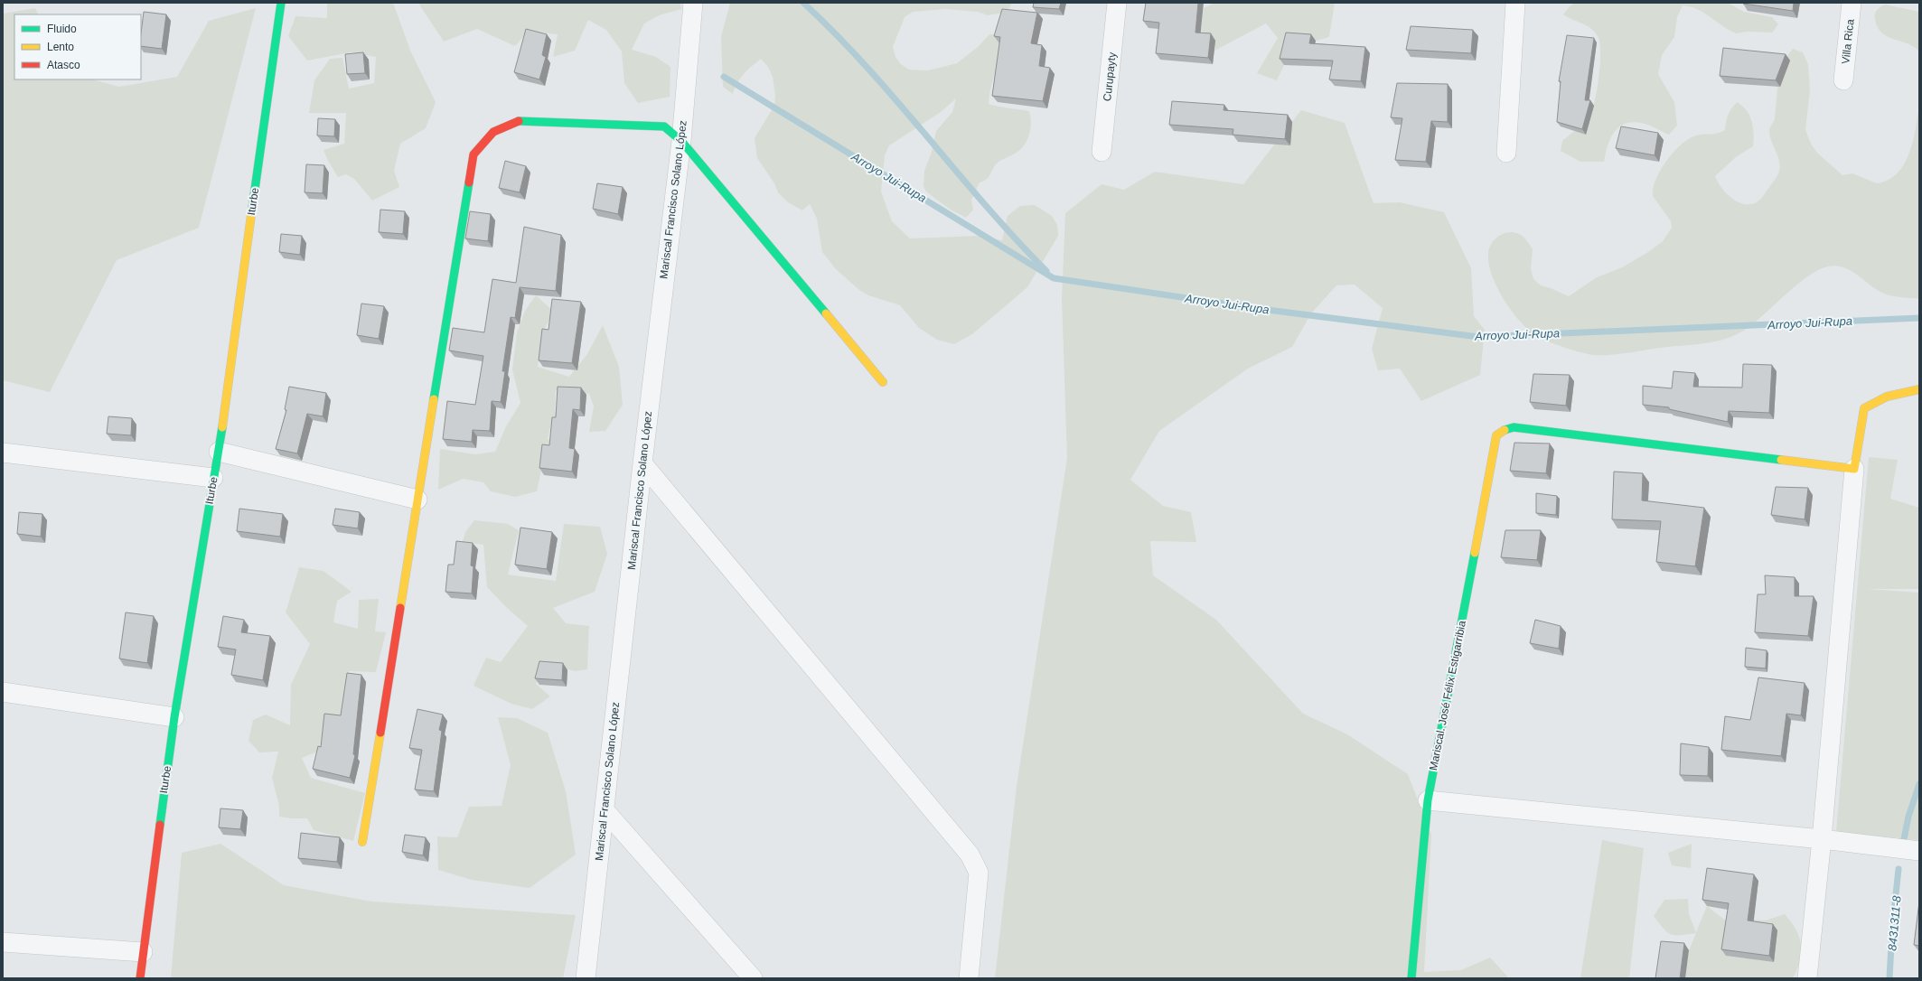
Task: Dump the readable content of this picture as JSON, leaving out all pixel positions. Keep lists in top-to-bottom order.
{
  "streets": {
    "street": [
      "Villa Rica",
      "Curupayty",
      "Mariscal Francisco Solano López",
      "Iturbe",
      "Mariscal. José Félix Estigarribia"
    ]
  },
  "water": ["Arroyo Jui-Rupa", "8431311-8"],
  "legend": ["Fluido", "Lento", "Atasco"]
}
